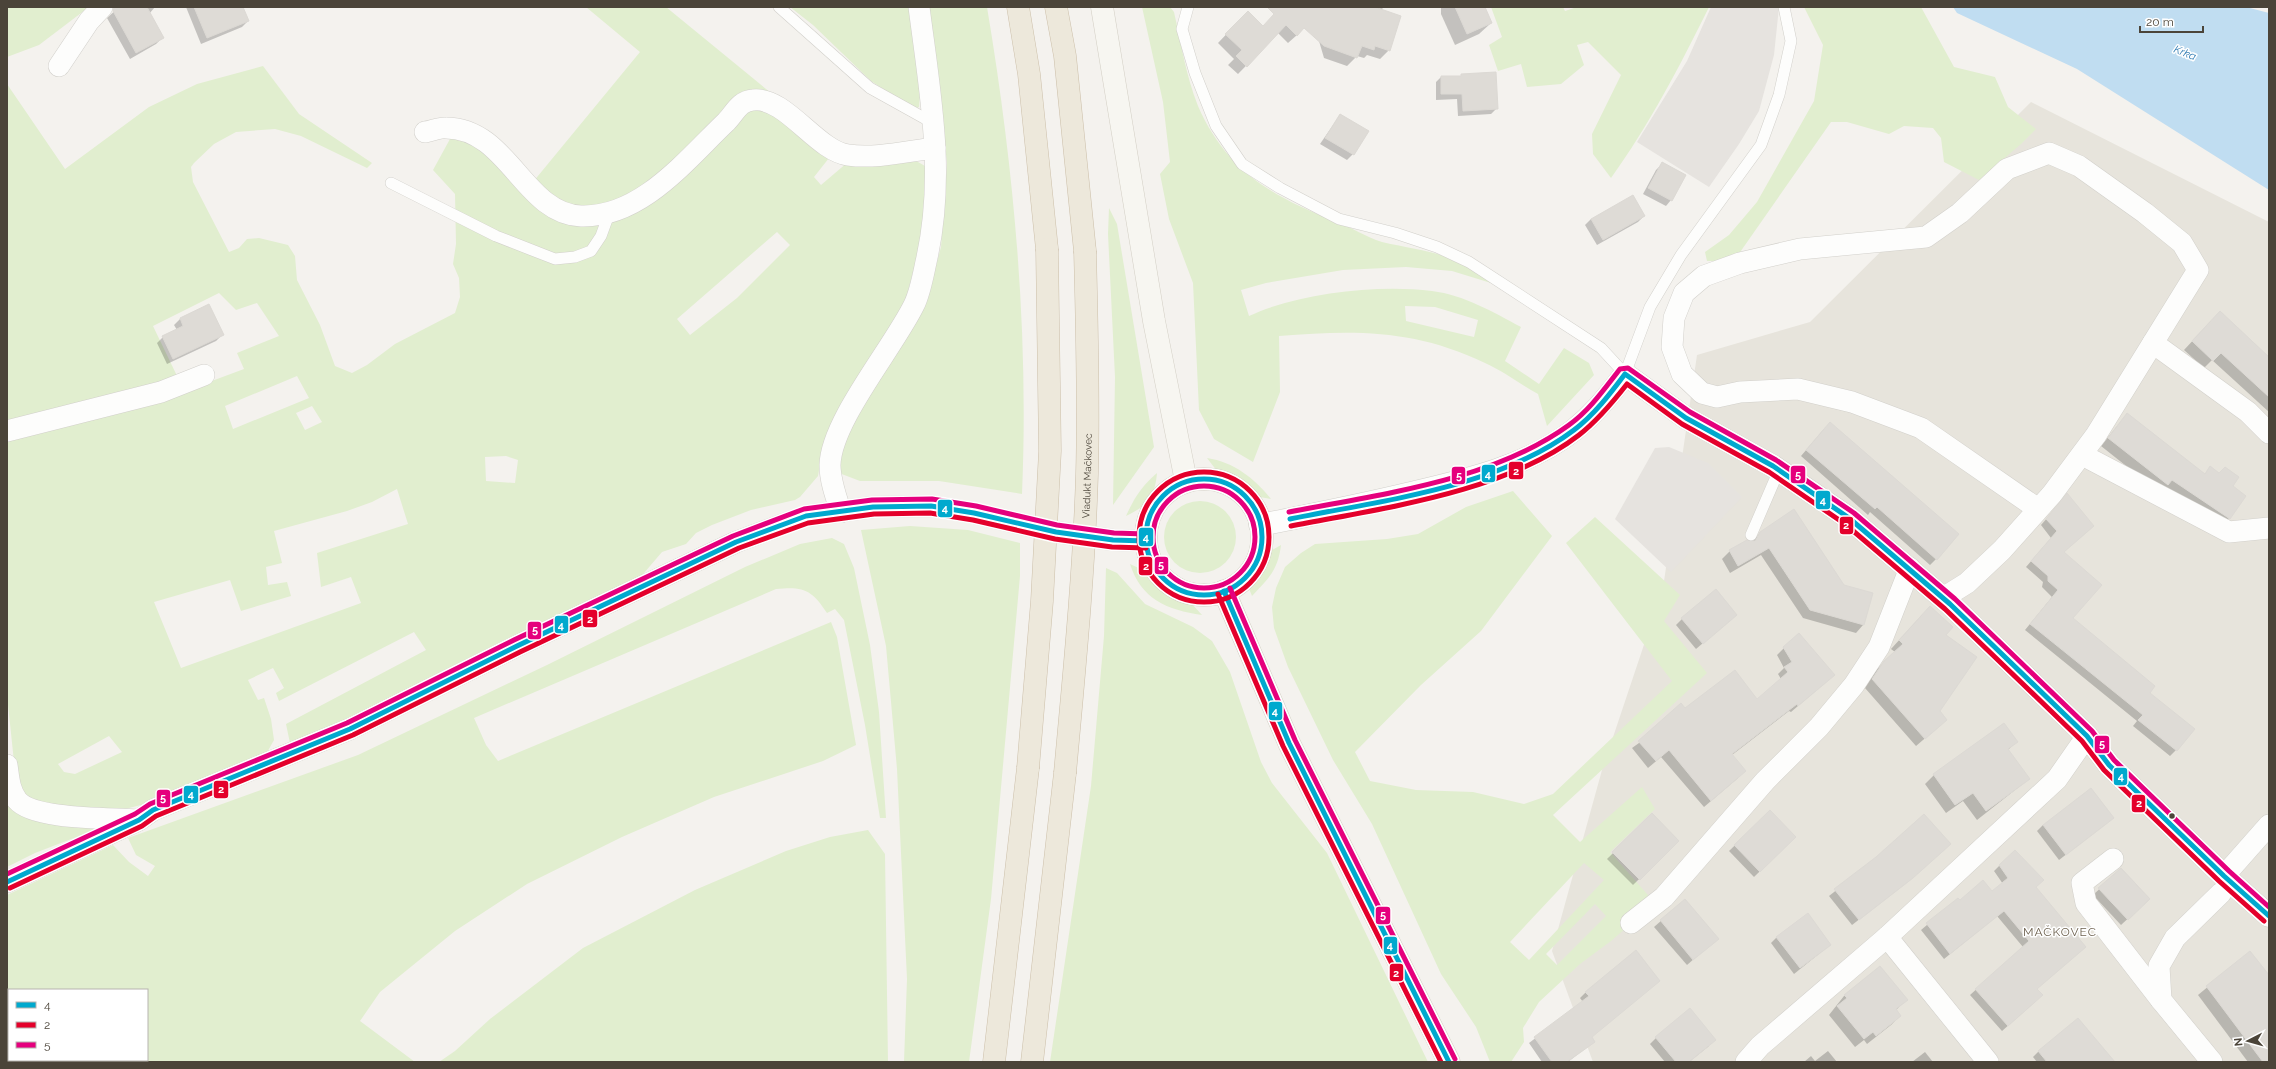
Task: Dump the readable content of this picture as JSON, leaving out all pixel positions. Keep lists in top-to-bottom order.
{
  "streets": {
    "highway": ["Viadukt Mačkovec"]
  },
  "districts": ["MAČKOVEC"],
  "water": ["Krka"],
  "lines": ["transit line 5", "transit line 4", "transit line 2"],
  "legend": ["4", "2", "5"],
  "scale_bar": "20 m",
  "north": "left"
}
